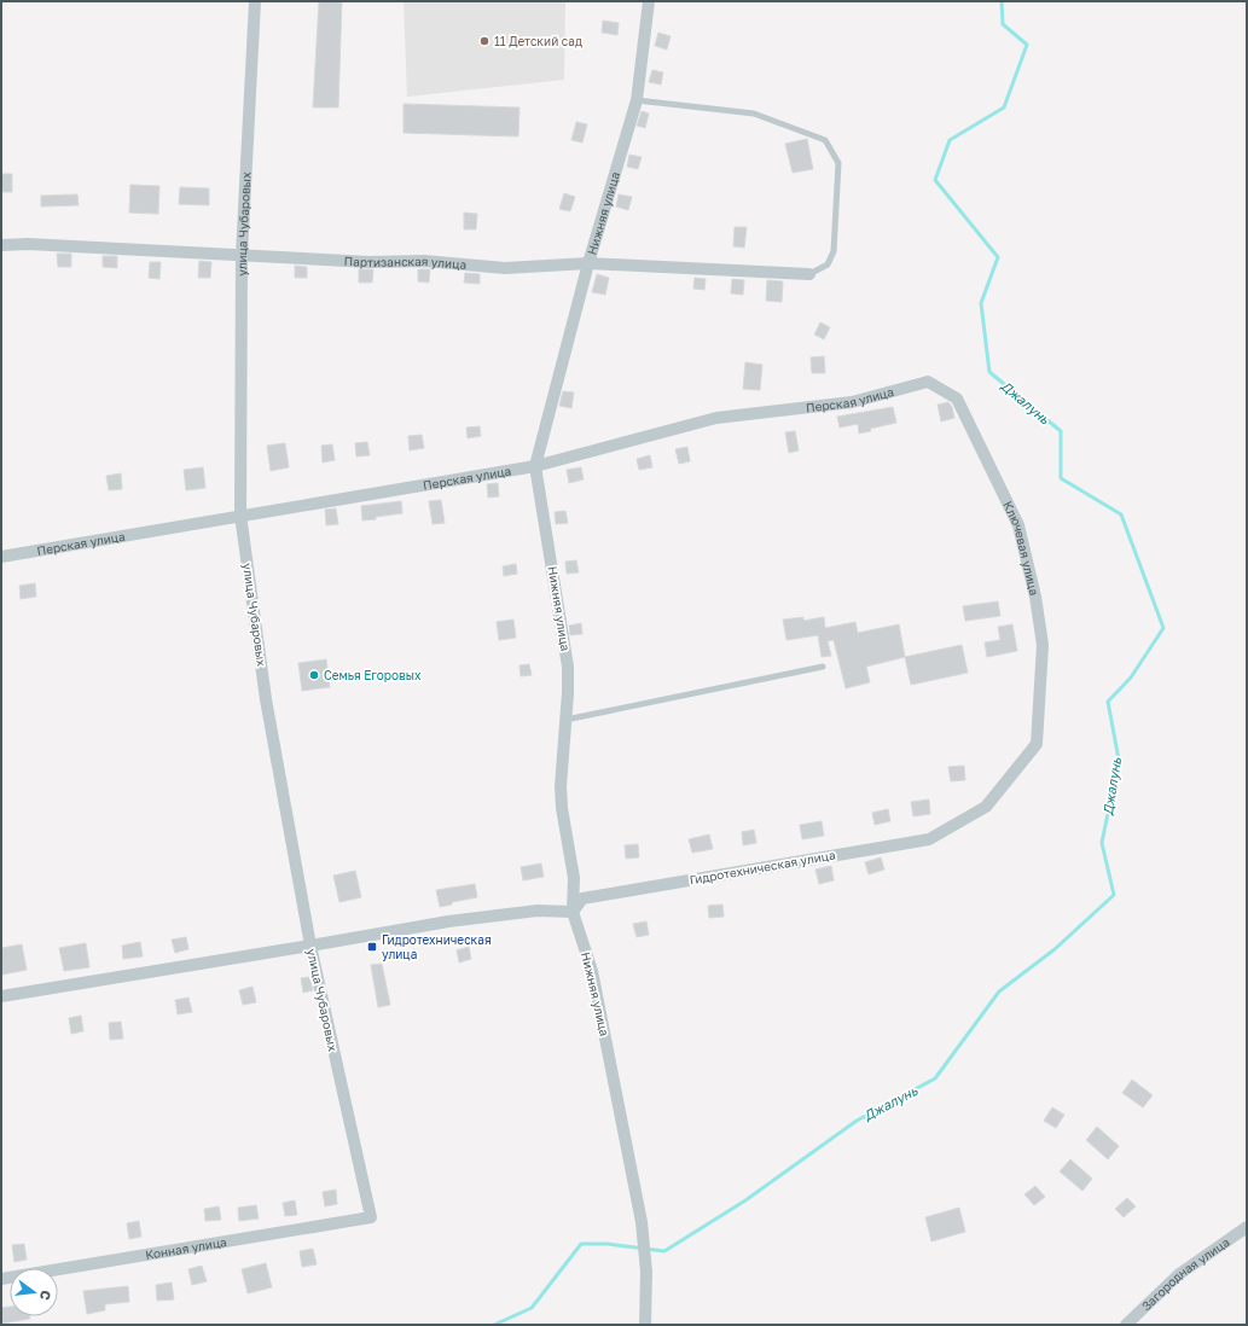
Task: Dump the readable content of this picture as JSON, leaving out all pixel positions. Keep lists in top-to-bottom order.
{
  "streets": {
    "street": [
      "Нижняя улица",
      "улица Чубаровых",
      "Партизанская улица",
      "Перская улица",
      "Ключевая улица",
      "Гидротехническая улица",
      "Конная улица",
      "Загородная улица"
    ]
  },
  "crossings": [
    ["Нижняя улица", "Партизанская улица"],
    ["Нижняя улица", "Перская улица"],
    ["Нижняя улица", "Гидротехническая улица"],
    ["улица Чубаровых", "Партизанская улица"],
    ["улица Чубаровых", "Перская улица"],
    ["улица Чубаровых", "Конная улица"],
    ["Перская улица", "Ключевая улица"],
    ["Ключевая улица", "Гидротехническая улица"]
  ],
  "water": ["Джалунь"],
  "places": {
    "other": ["11 Детский сад", "Семья Егоровых"],
    "transit": ["Гидротехническая улица"]
  },
  "north": "right"
}
